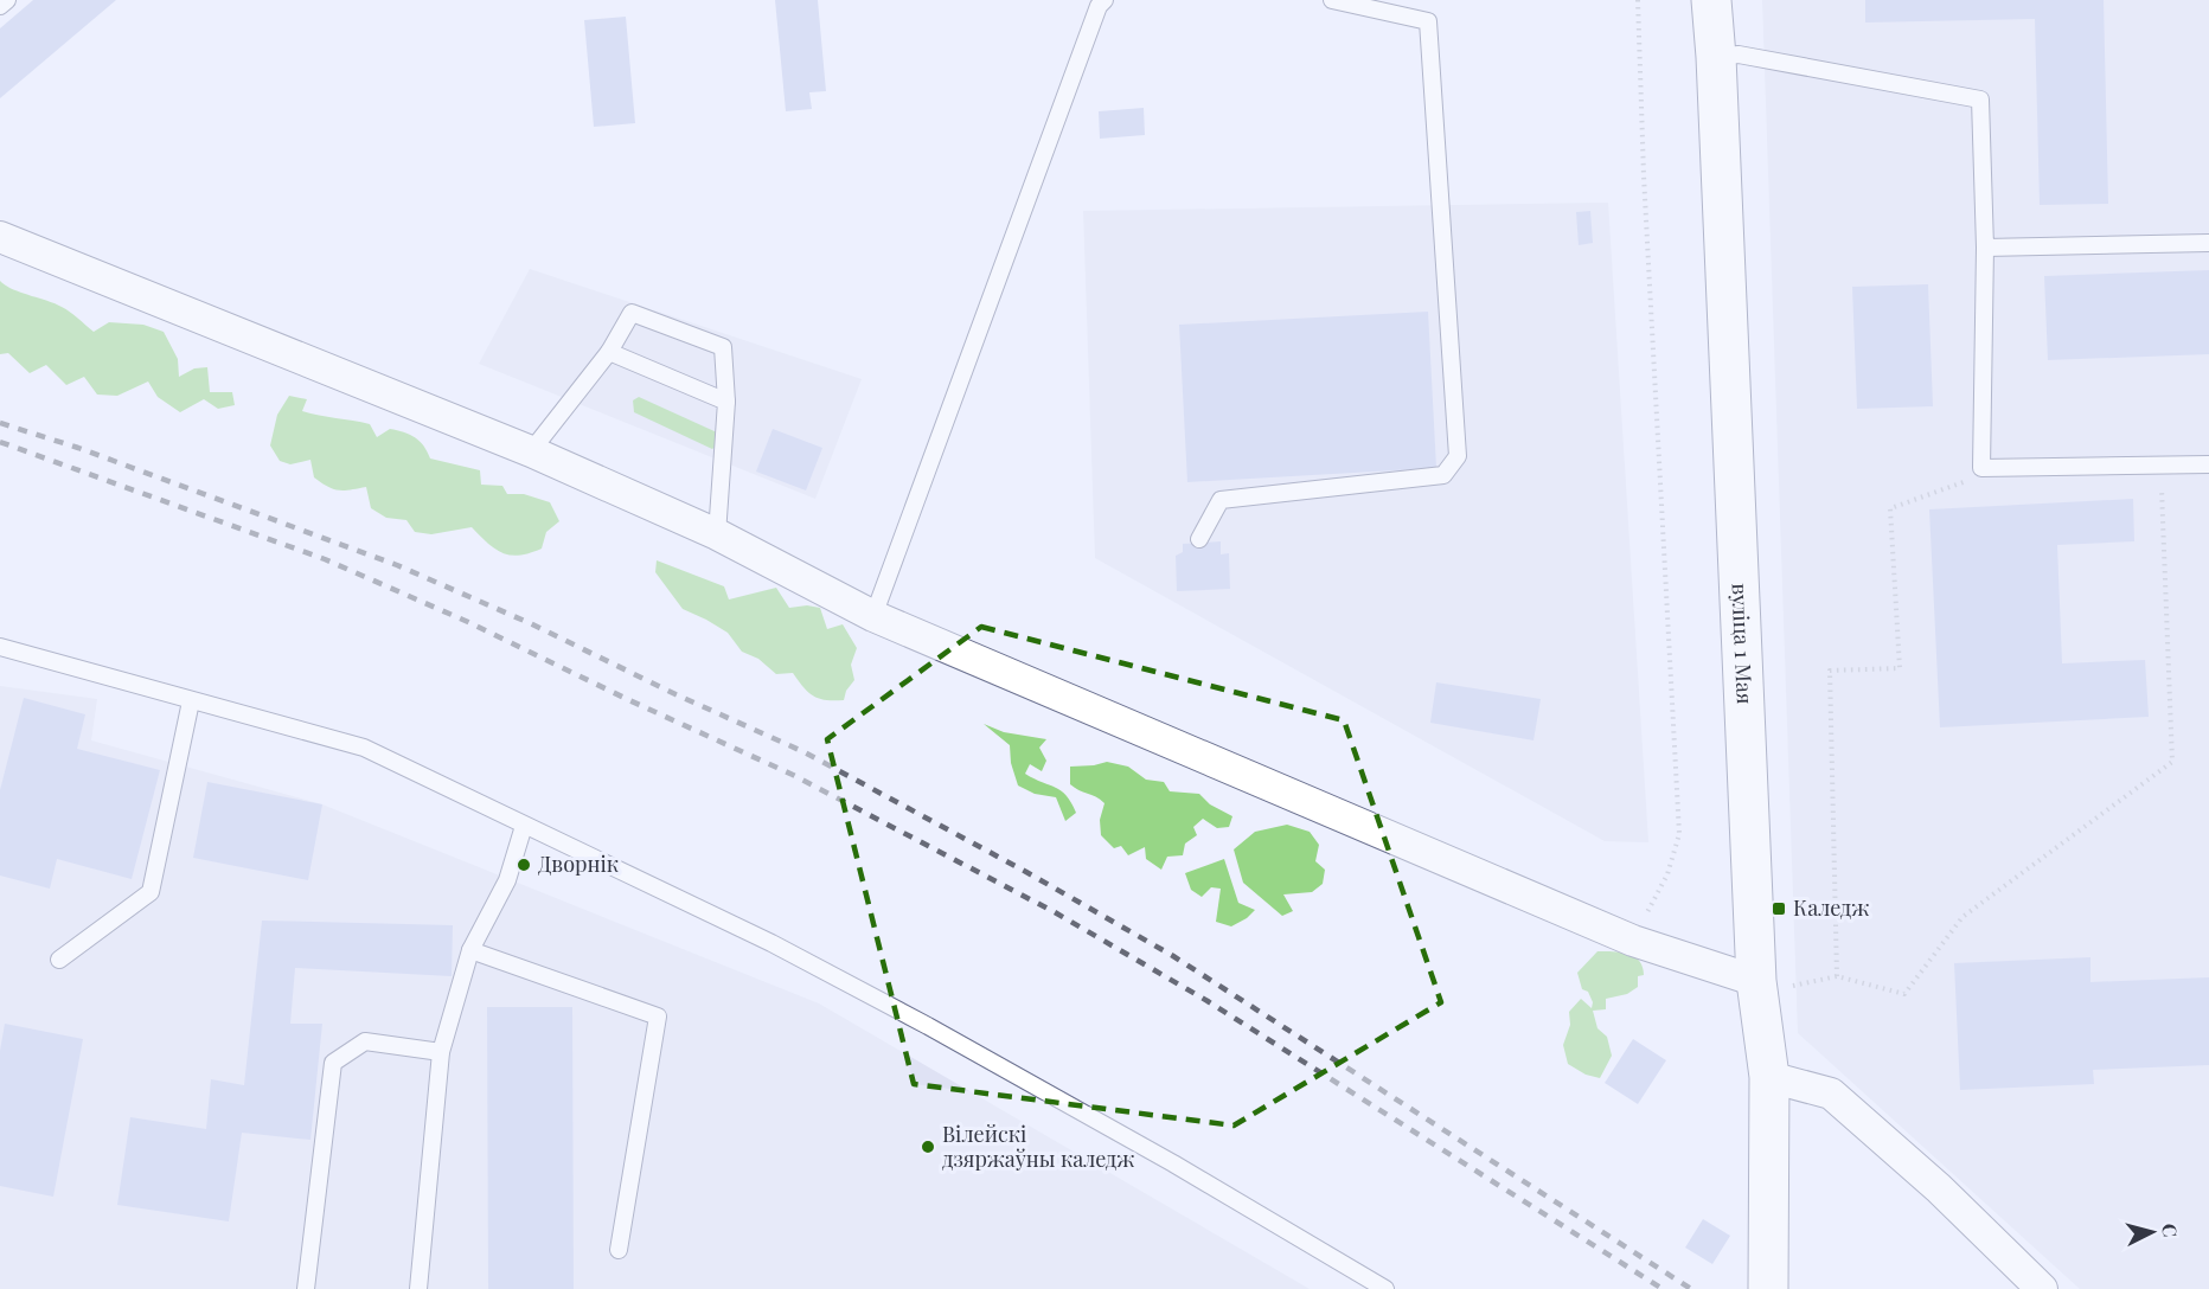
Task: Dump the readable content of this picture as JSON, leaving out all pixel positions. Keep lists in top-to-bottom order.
{
  "streets": {
    "main road": ["вуліца 1 Мая"]
  },
  "places": {
    "other": ["Дворнік", "Вілейскі дзяржаўны каледж"],
    "transit": ["Каледж"]
  },
  "north": "right"
}
